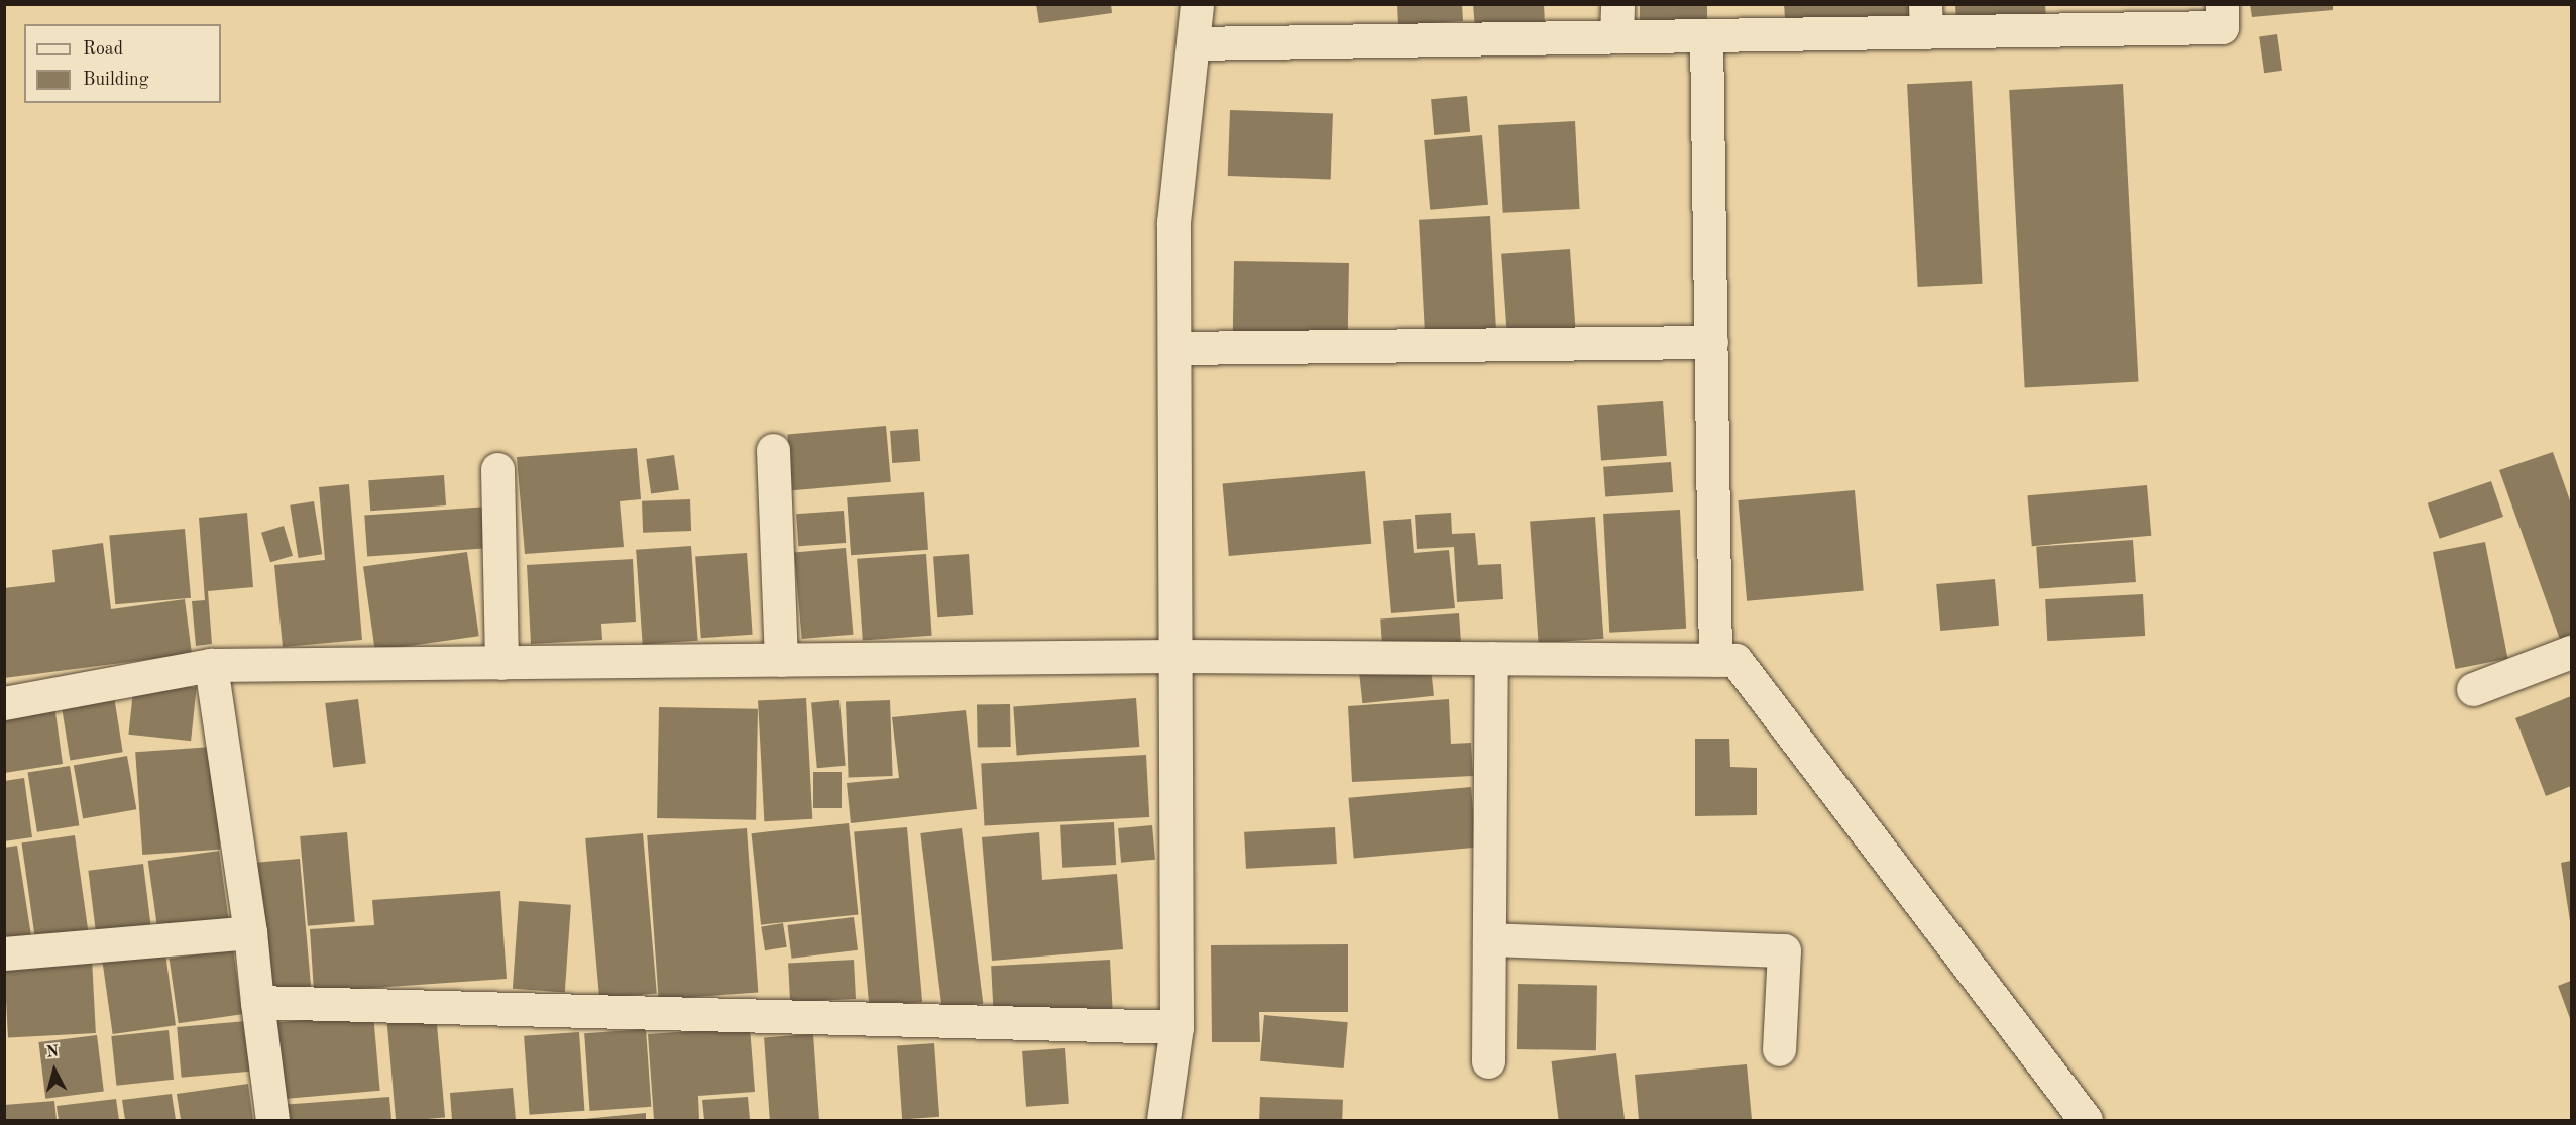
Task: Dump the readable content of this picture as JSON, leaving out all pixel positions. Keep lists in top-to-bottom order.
{
  "legend": ["Road", "Building"],
  "north": "top"
}
